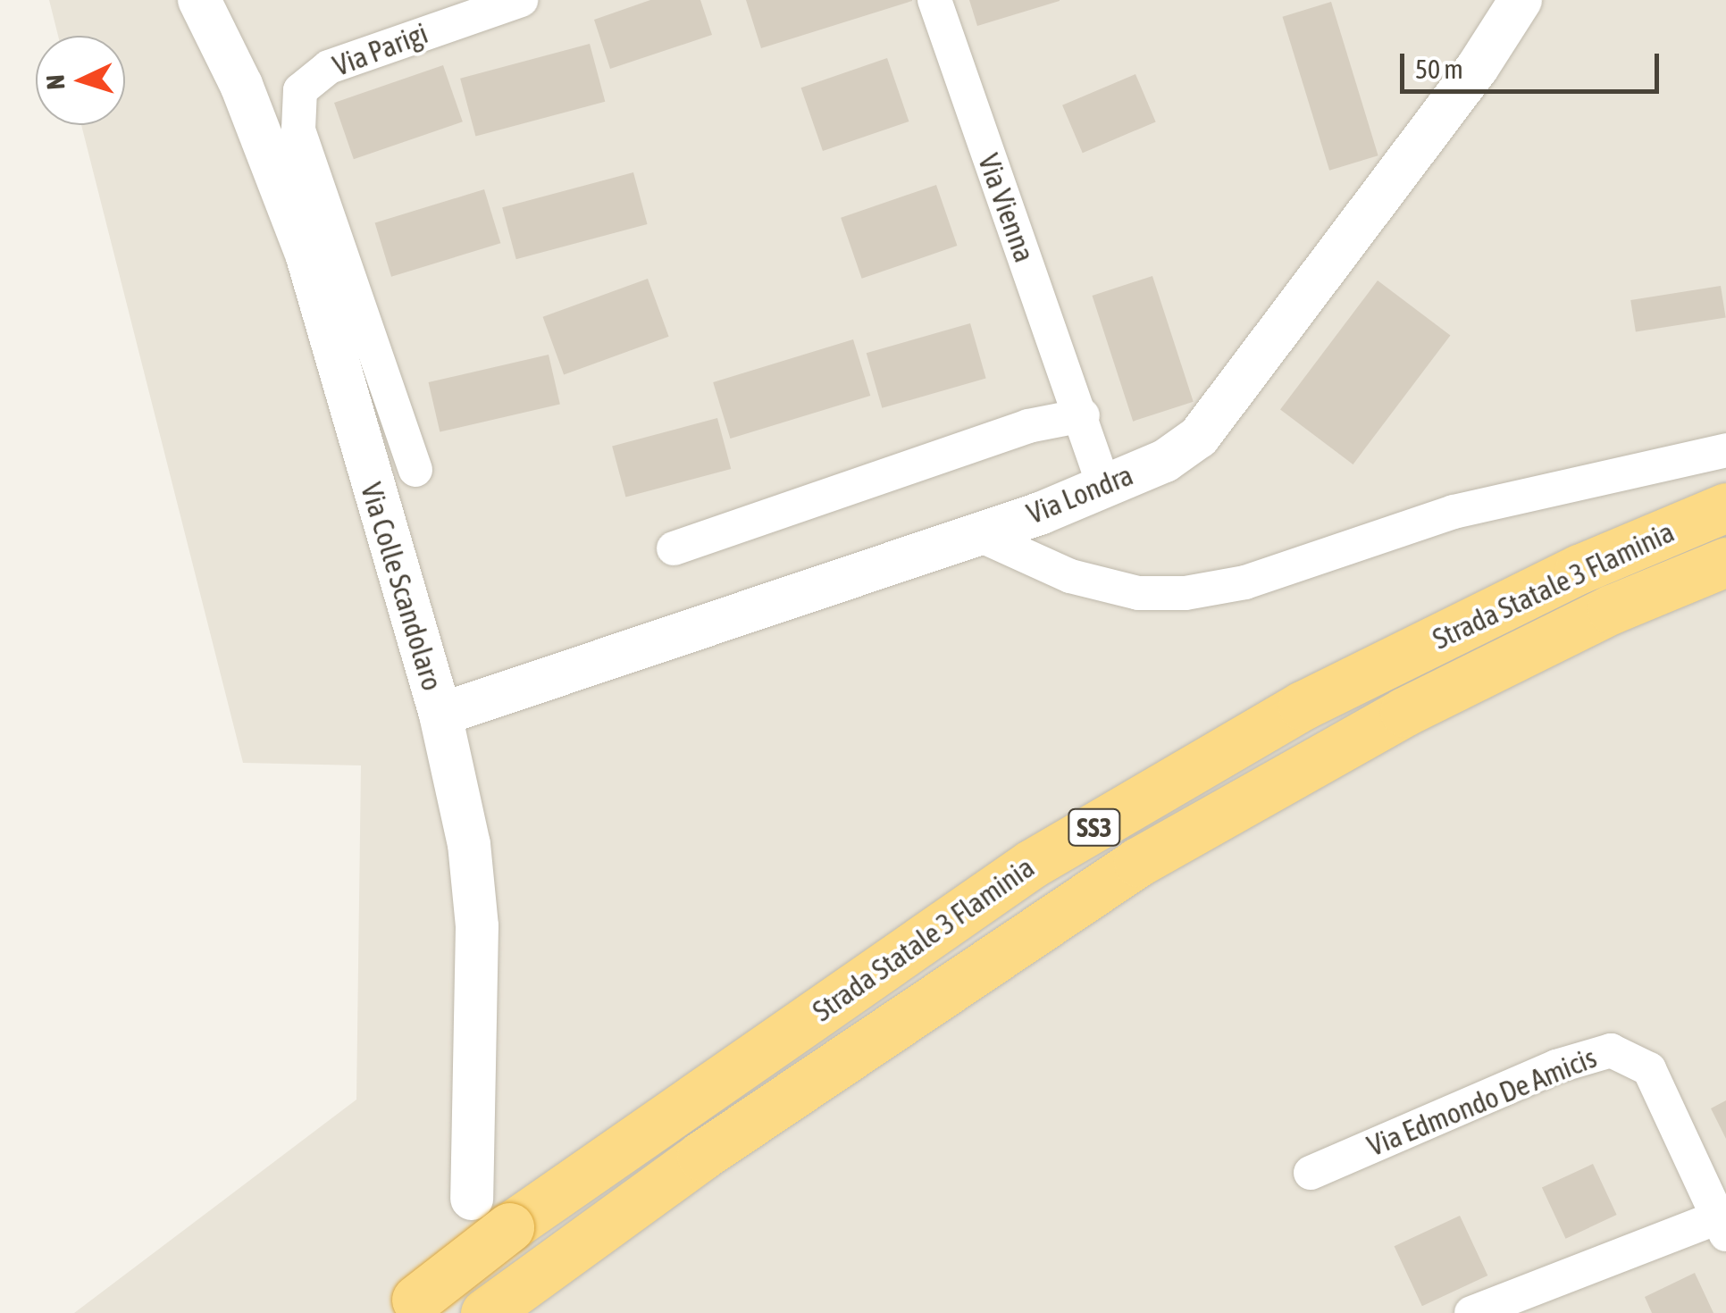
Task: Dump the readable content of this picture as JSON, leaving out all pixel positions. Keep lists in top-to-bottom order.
{
  "streets": {
    "highway": ["Strada Statale 3 Flaminia", "SS3"],
    "street": [
      "Via Parigi",
      "Via Vienna",
      "Via Londra",
      "Via Colle Scandolaro",
      "Via Edmondo De Amicis"
    ]
  },
  "crossings": [
    ["Via Parigi", "Via Colle Scandolaro"],
    ["Via Vienna", "Via Londra"],
    ["Via Londra", "Via Colle Scandolaro"],
    ["Strada Statale 3 Flaminia", "Via Colle Scandolaro"]
  ],
  "scale_bar": "50 m",
  "north": "left"
}
